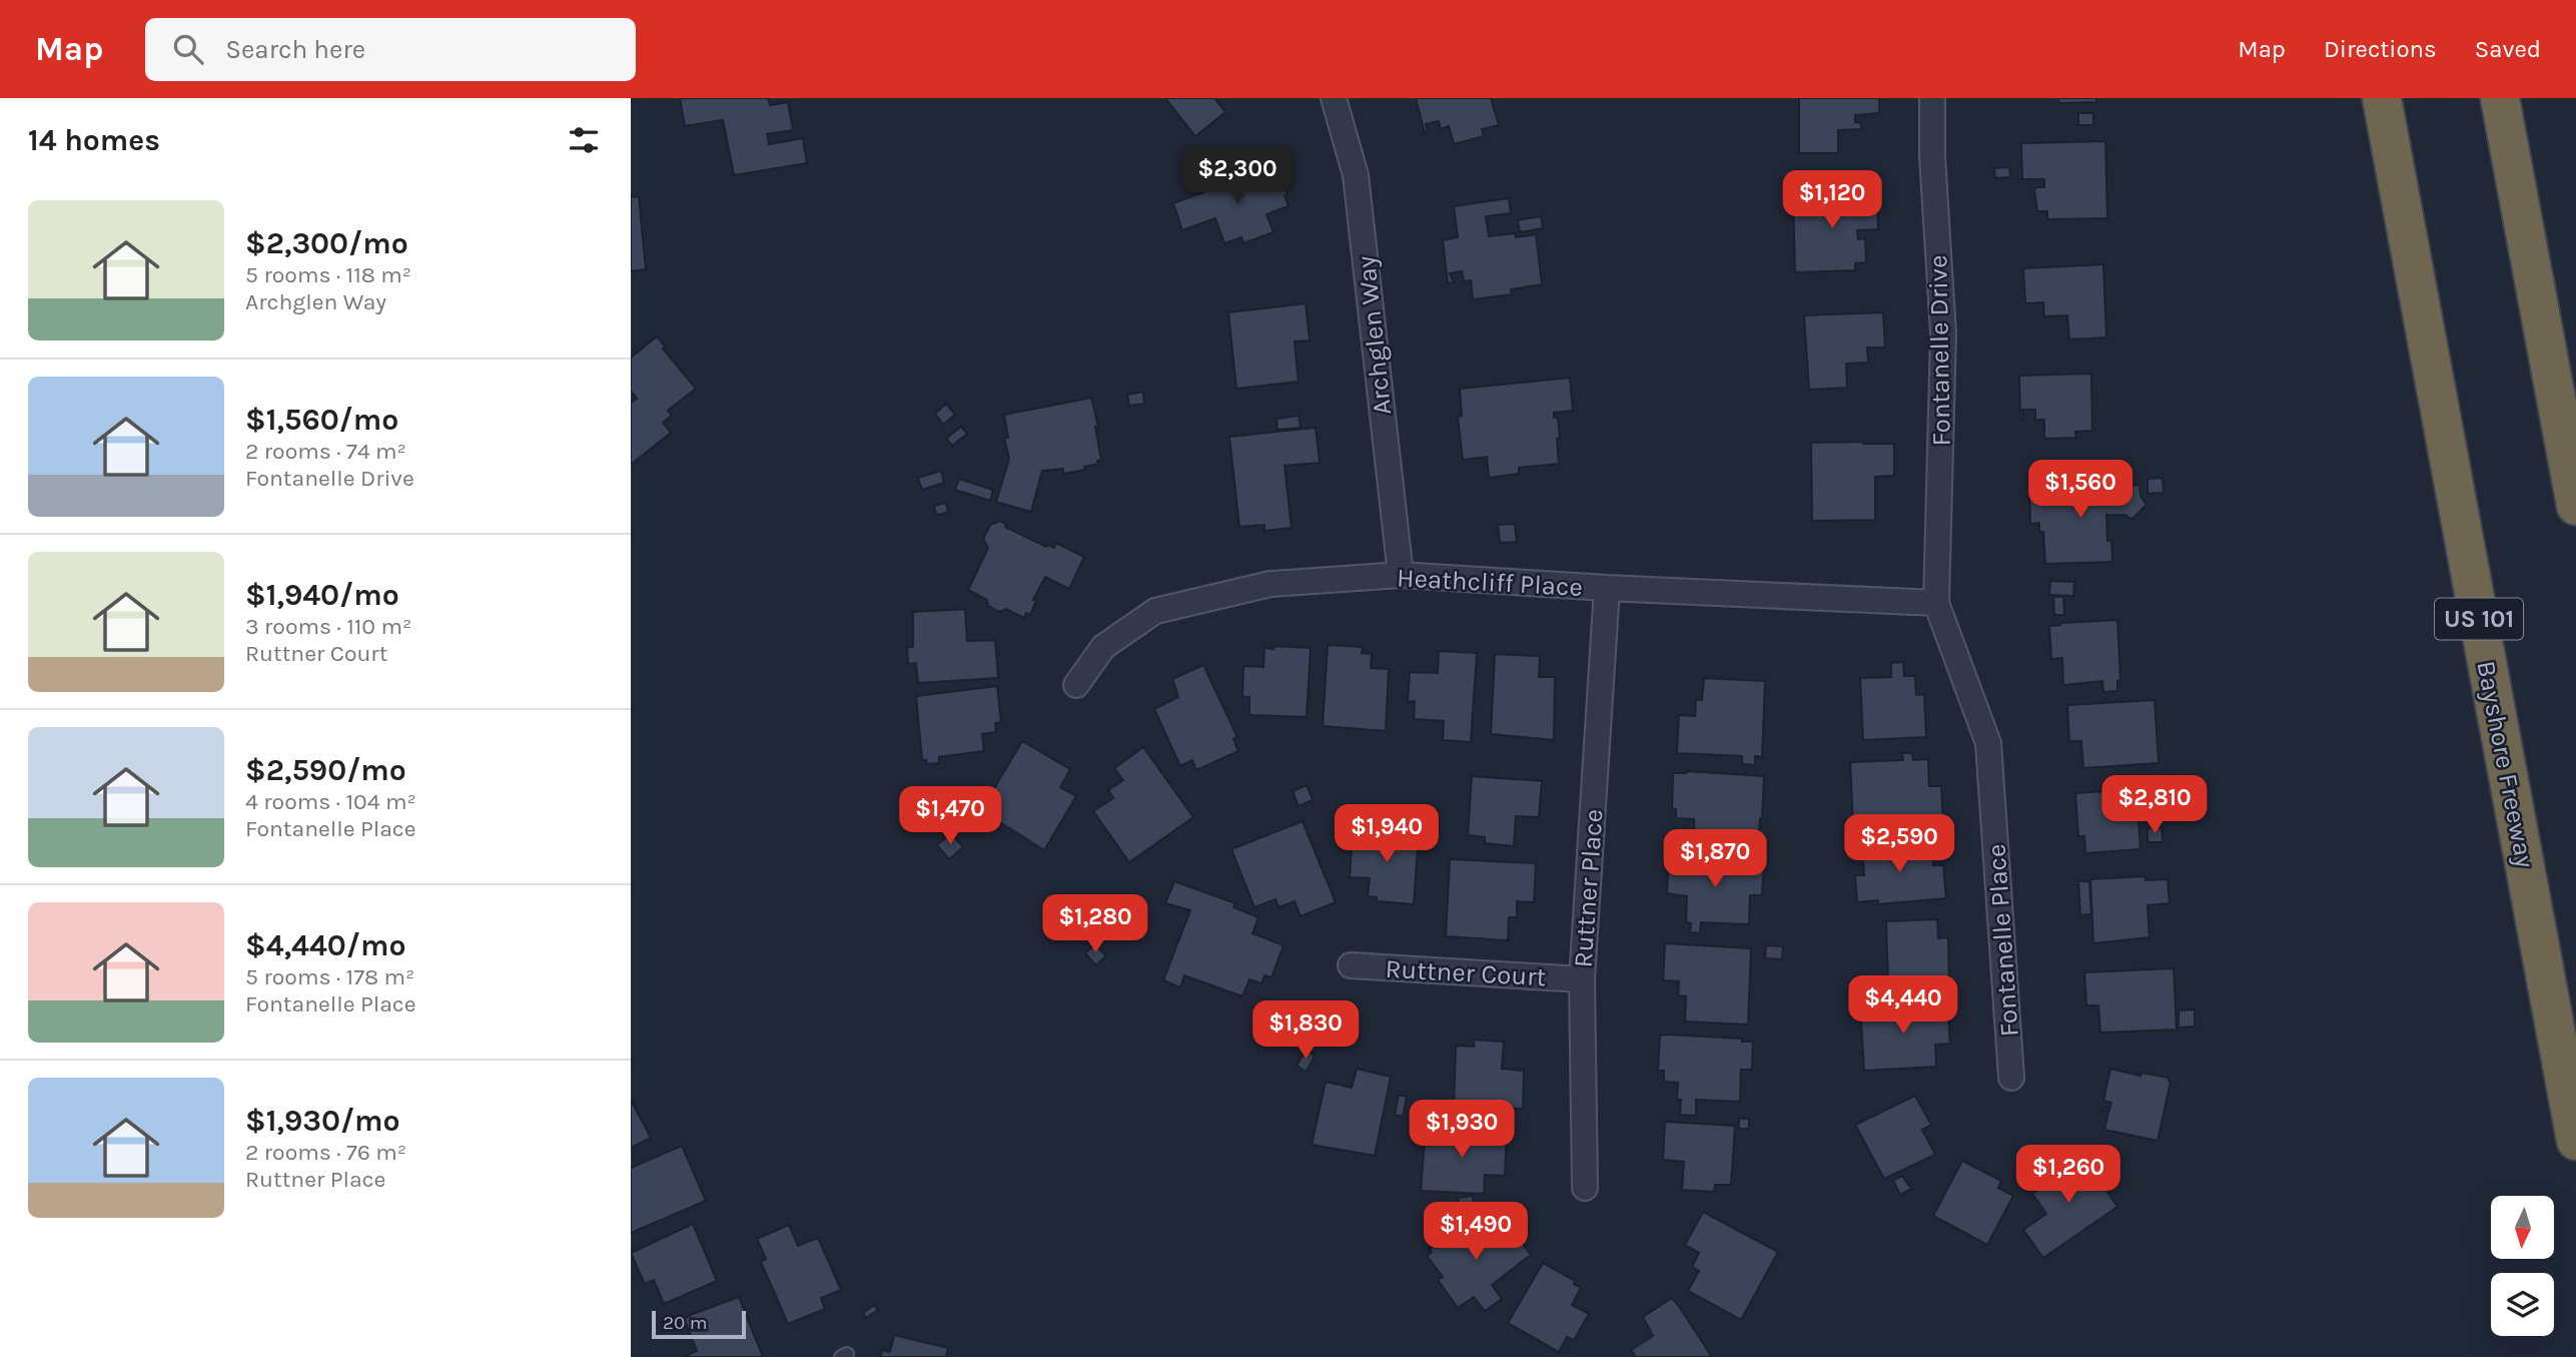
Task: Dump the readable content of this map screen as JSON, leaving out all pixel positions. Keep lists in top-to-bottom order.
{
  "streets": {
    "highway": ["US 101", "Bayshore Freeway"],
    "street": [
      "Archglen Way",
      "Fontanelle Drive",
      "Heathcliff Place",
      "Ruttner Place",
      "Fontanelle Place",
      "Ruttner Court"
    ]
  },
  "crossings": [
    ["Archglen Way", "Heathcliff Place"],
    ["Fontanelle Drive", "Heathcliff Place"],
    ["Fontanelle Drive", "Fontanelle Place"],
    ["Heathcliff Place", "Ruttner Place"],
    ["Heathcliff Place", "Fontanelle Place"],
    ["Ruttner Place", "Ruttner Court"]
  ],
  "scale_bar": "20 m",
  "north": "bottom",
  "page": {
    "header": "Map",
    "search": "Search here",
    "nav": ["Map", "Directions", "Saved"],
    "heading": "14 homes",
    "price": [
      "$2,300",
      "$1,120",
      "$1,560",
      "$2,810",
      "$1,470",
      "$1,940",
      "$2,590",
      "$1,870",
      "$1,280",
      "$4,440",
      "$1,830",
      "$1,930",
      "$1,260",
      "$1,490"
    ],
    "list": [
      {
        "name": "$2,300/mo",
        "note": "5 rooms · 118 m² · Archglen Way"
      },
      {
        "name": "$1,560/mo",
        "note": "2 rooms · 74 m² · Fontanelle Drive"
      },
      {
        "name": "$1,940/mo",
        "note": "3 rooms · 110 m² · Ruttner Court"
      },
      {
        "name": "$2,590/mo",
        "note": "4 rooms · 104 m² · Fontanelle Place"
      },
      {
        "name": "$4,440/mo",
        "note": "5 rooms · 178 m² · Fontanelle Place"
      },
      {
        "name": "$1,930/mo",
        "note": "2 rooms · 76 m² · Ruttner Place"
      }
    ],
    "scale": "20 m"
  }
}
